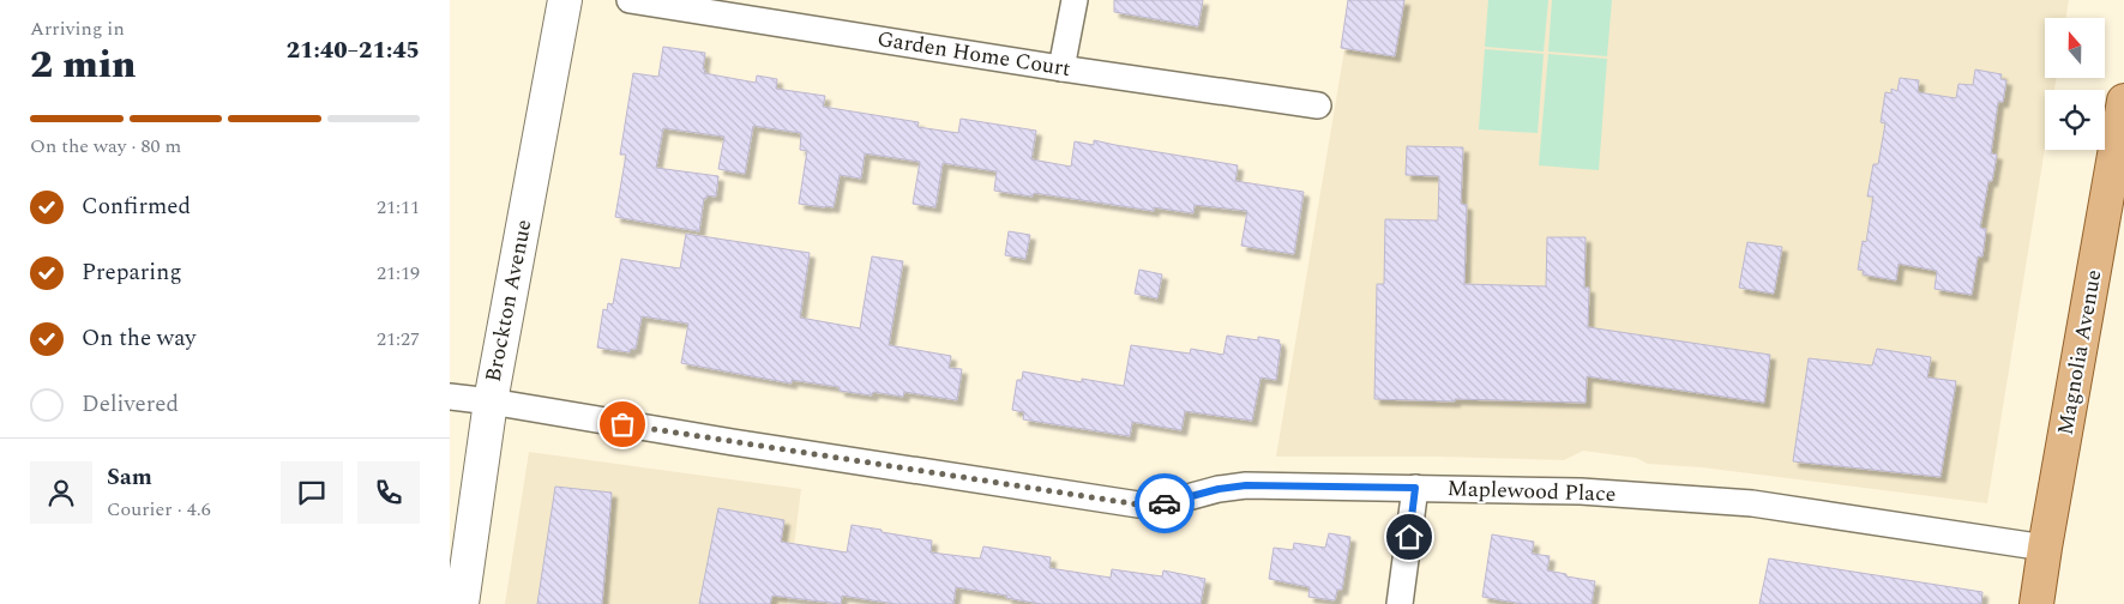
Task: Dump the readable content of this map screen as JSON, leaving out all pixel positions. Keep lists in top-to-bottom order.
{
  "streets": {
    "main road": ["Brockton Avenue", "Magnolia Avenue"],
    "street": ["Garden Home Court", "Maplewood Place"]
  },
  "crossings": [
    ["Brockton Avenue", "Maplewood Place"],
    ["Magnolia Avenue", "Maplewood Place"]
  ],
  "north": "top",
  "page": {
    "heading": ["2 min", "Arriving in", "21:40–21:45"],
    "panel": ["Sam", "Courier · 4.6"],
    "bar": "On the way · 80 m",
    "list": [
      ["Confirmed", "21:11"],
      ["Preparing", "21:19"],
      ["On the way", "21:27"],
      "Delivered"
    ]
  }
}
